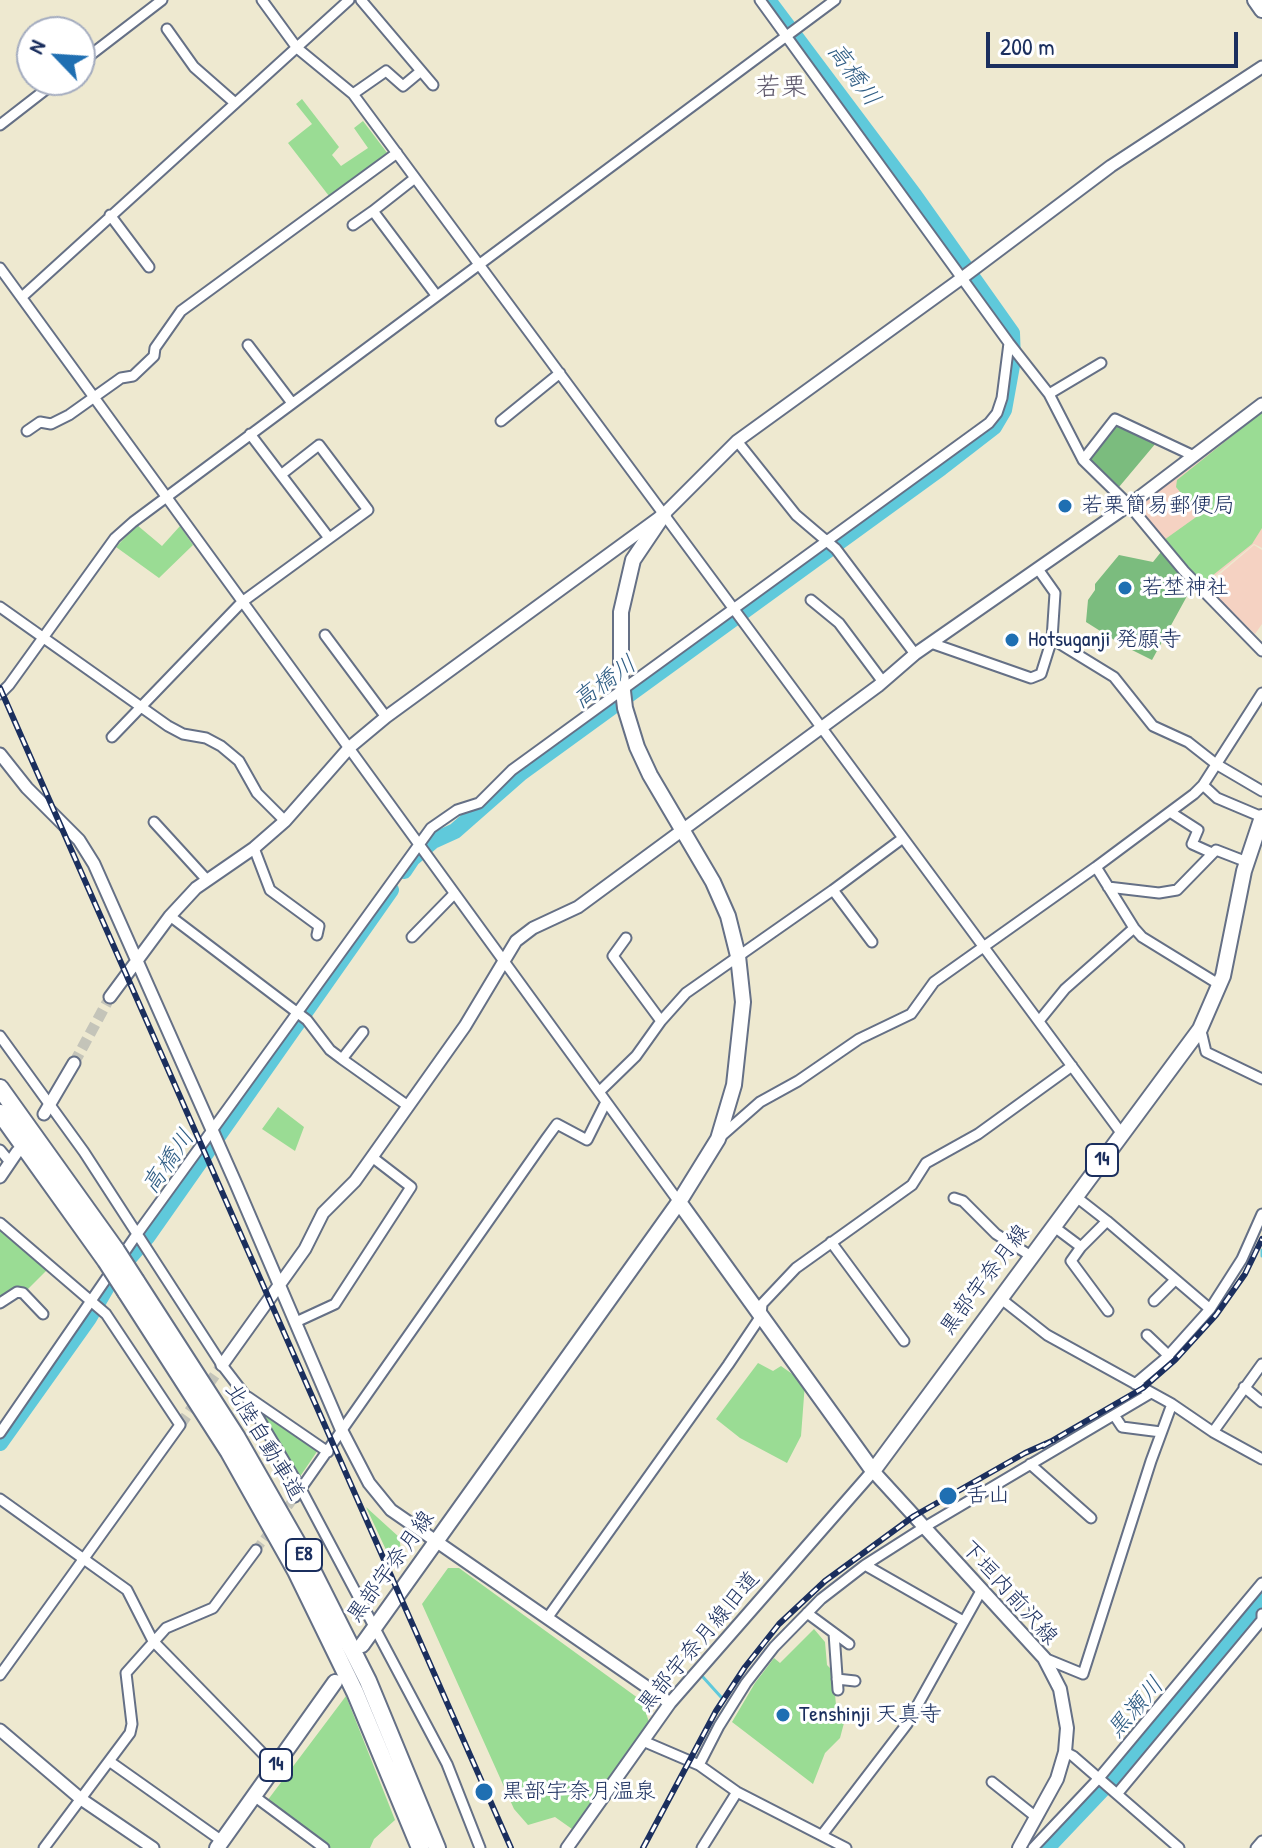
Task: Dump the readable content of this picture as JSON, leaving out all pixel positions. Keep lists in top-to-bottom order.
{
  "streets": {
    "highway": ["北陸自動車道", "E8"],
    "main road": ["14", "黒部宇奈月線", "下垣内前沢線"],
    "street": ["黒部宇奈月線旧道"]
  },
  "crossings": [
    ["黒部宇奈月線", "下垣内前沢線"],
    ["黒部宇奈月線", "黒部宇奈月線旧道"],
    ["下垣内前沢線", "黒部宇奈月線旧道"]
  ],
  "districts": ["若栗"],
  "water": ["高橋川", "黒瀬川"],
  "places": [
    "若栗簡易郵便局",
    "若埜神社",
    "Hotsuganji 発願寺",
    "舌山",
    "Tenshinji 天真寺",
    "黒部宇奈月温泉"
  ],
  "scale_bar": "200 m",
  "north": "top left"
}
